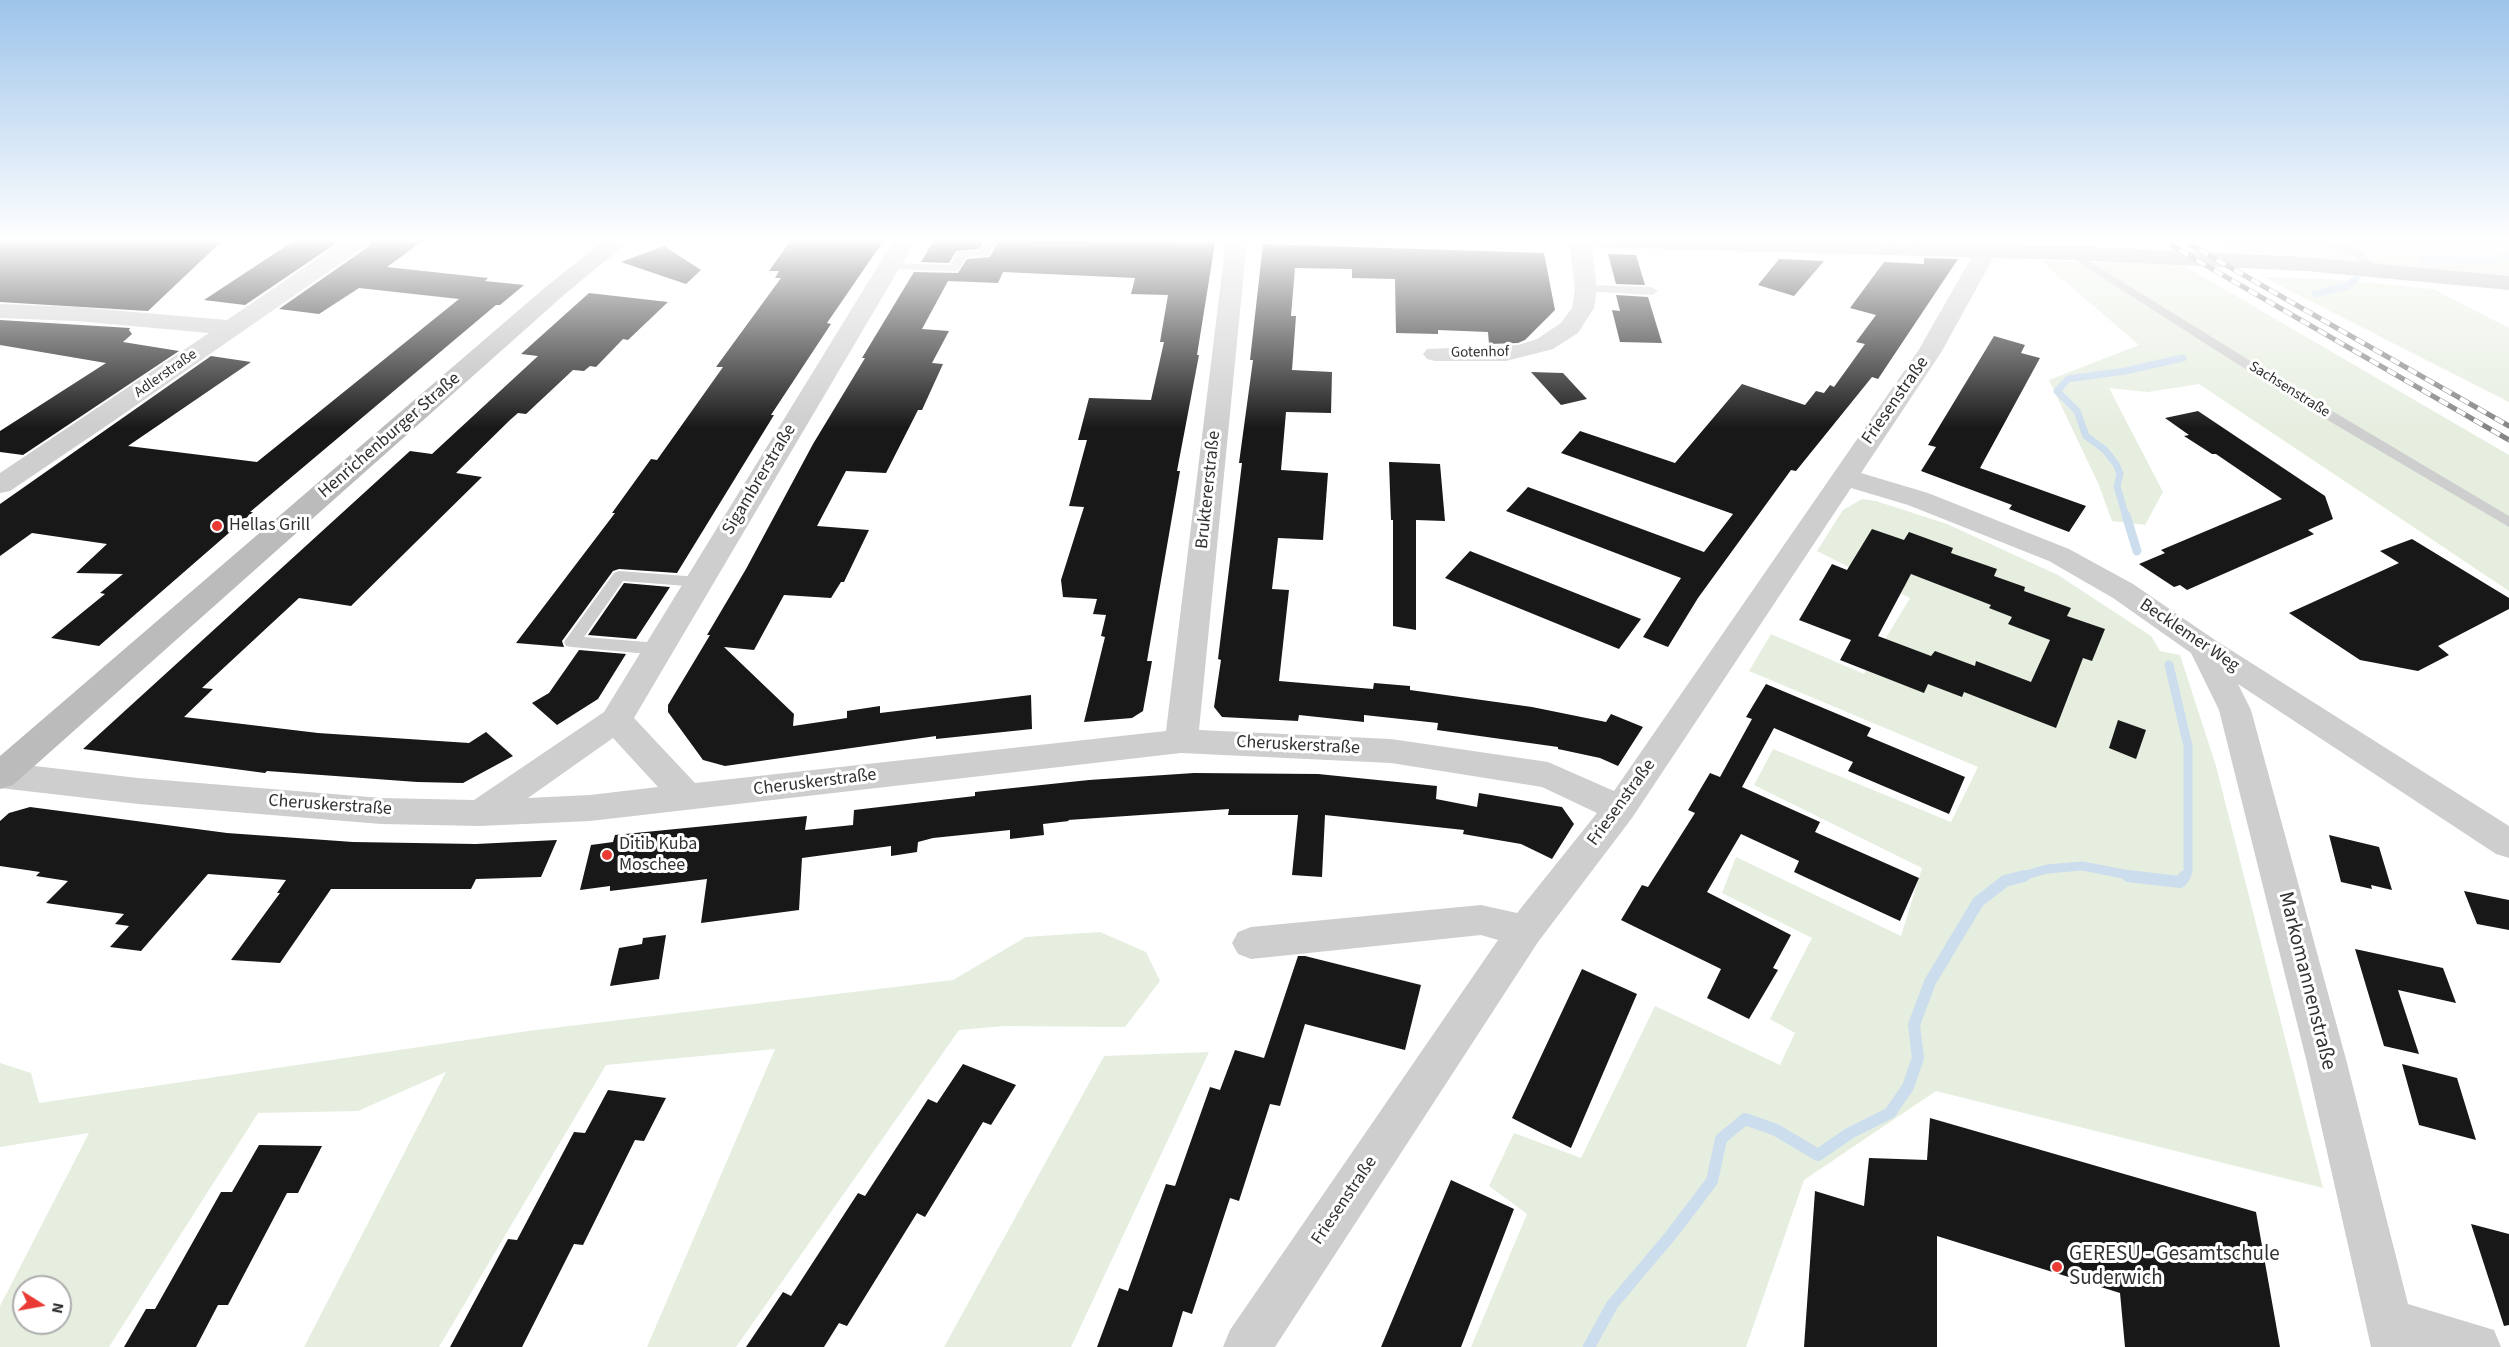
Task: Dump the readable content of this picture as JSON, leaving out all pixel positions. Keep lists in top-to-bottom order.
{
  "streets": {
    "street": [
      "Gotenhof",
      "Adlerstraße",
      "Friesenstraße",
      "Henrichenburger Straße",
      "Sigambrerstraße",
      "Bruktererstraße",
      "Becklemer Weg",
      "Cheruskerstraße",
      "Markomannenstraße"
    ],
    "lane": ["Sachsenstraße"]
  },
  "crossings": [
    ["Friesenstraße", "Becklemer Weg"],
    ["Friesenstraße", "Cheruskerstraße"],
    ["Henrichenburger Straße", "Cheruskerstraße"],
    ["Sigambrerstraße", "Cheruskerstraße"],
    ["Bruktererstraße", "Cheruskerstraße"],
    ["Becklemer Weg", "Markomannenstraße"]
  ],
  "places": ["Hellas Grill", "Ditib Kuba Moschee", "GERESU - Gesamtschule Suderwich"],
  "north": "right"
}
